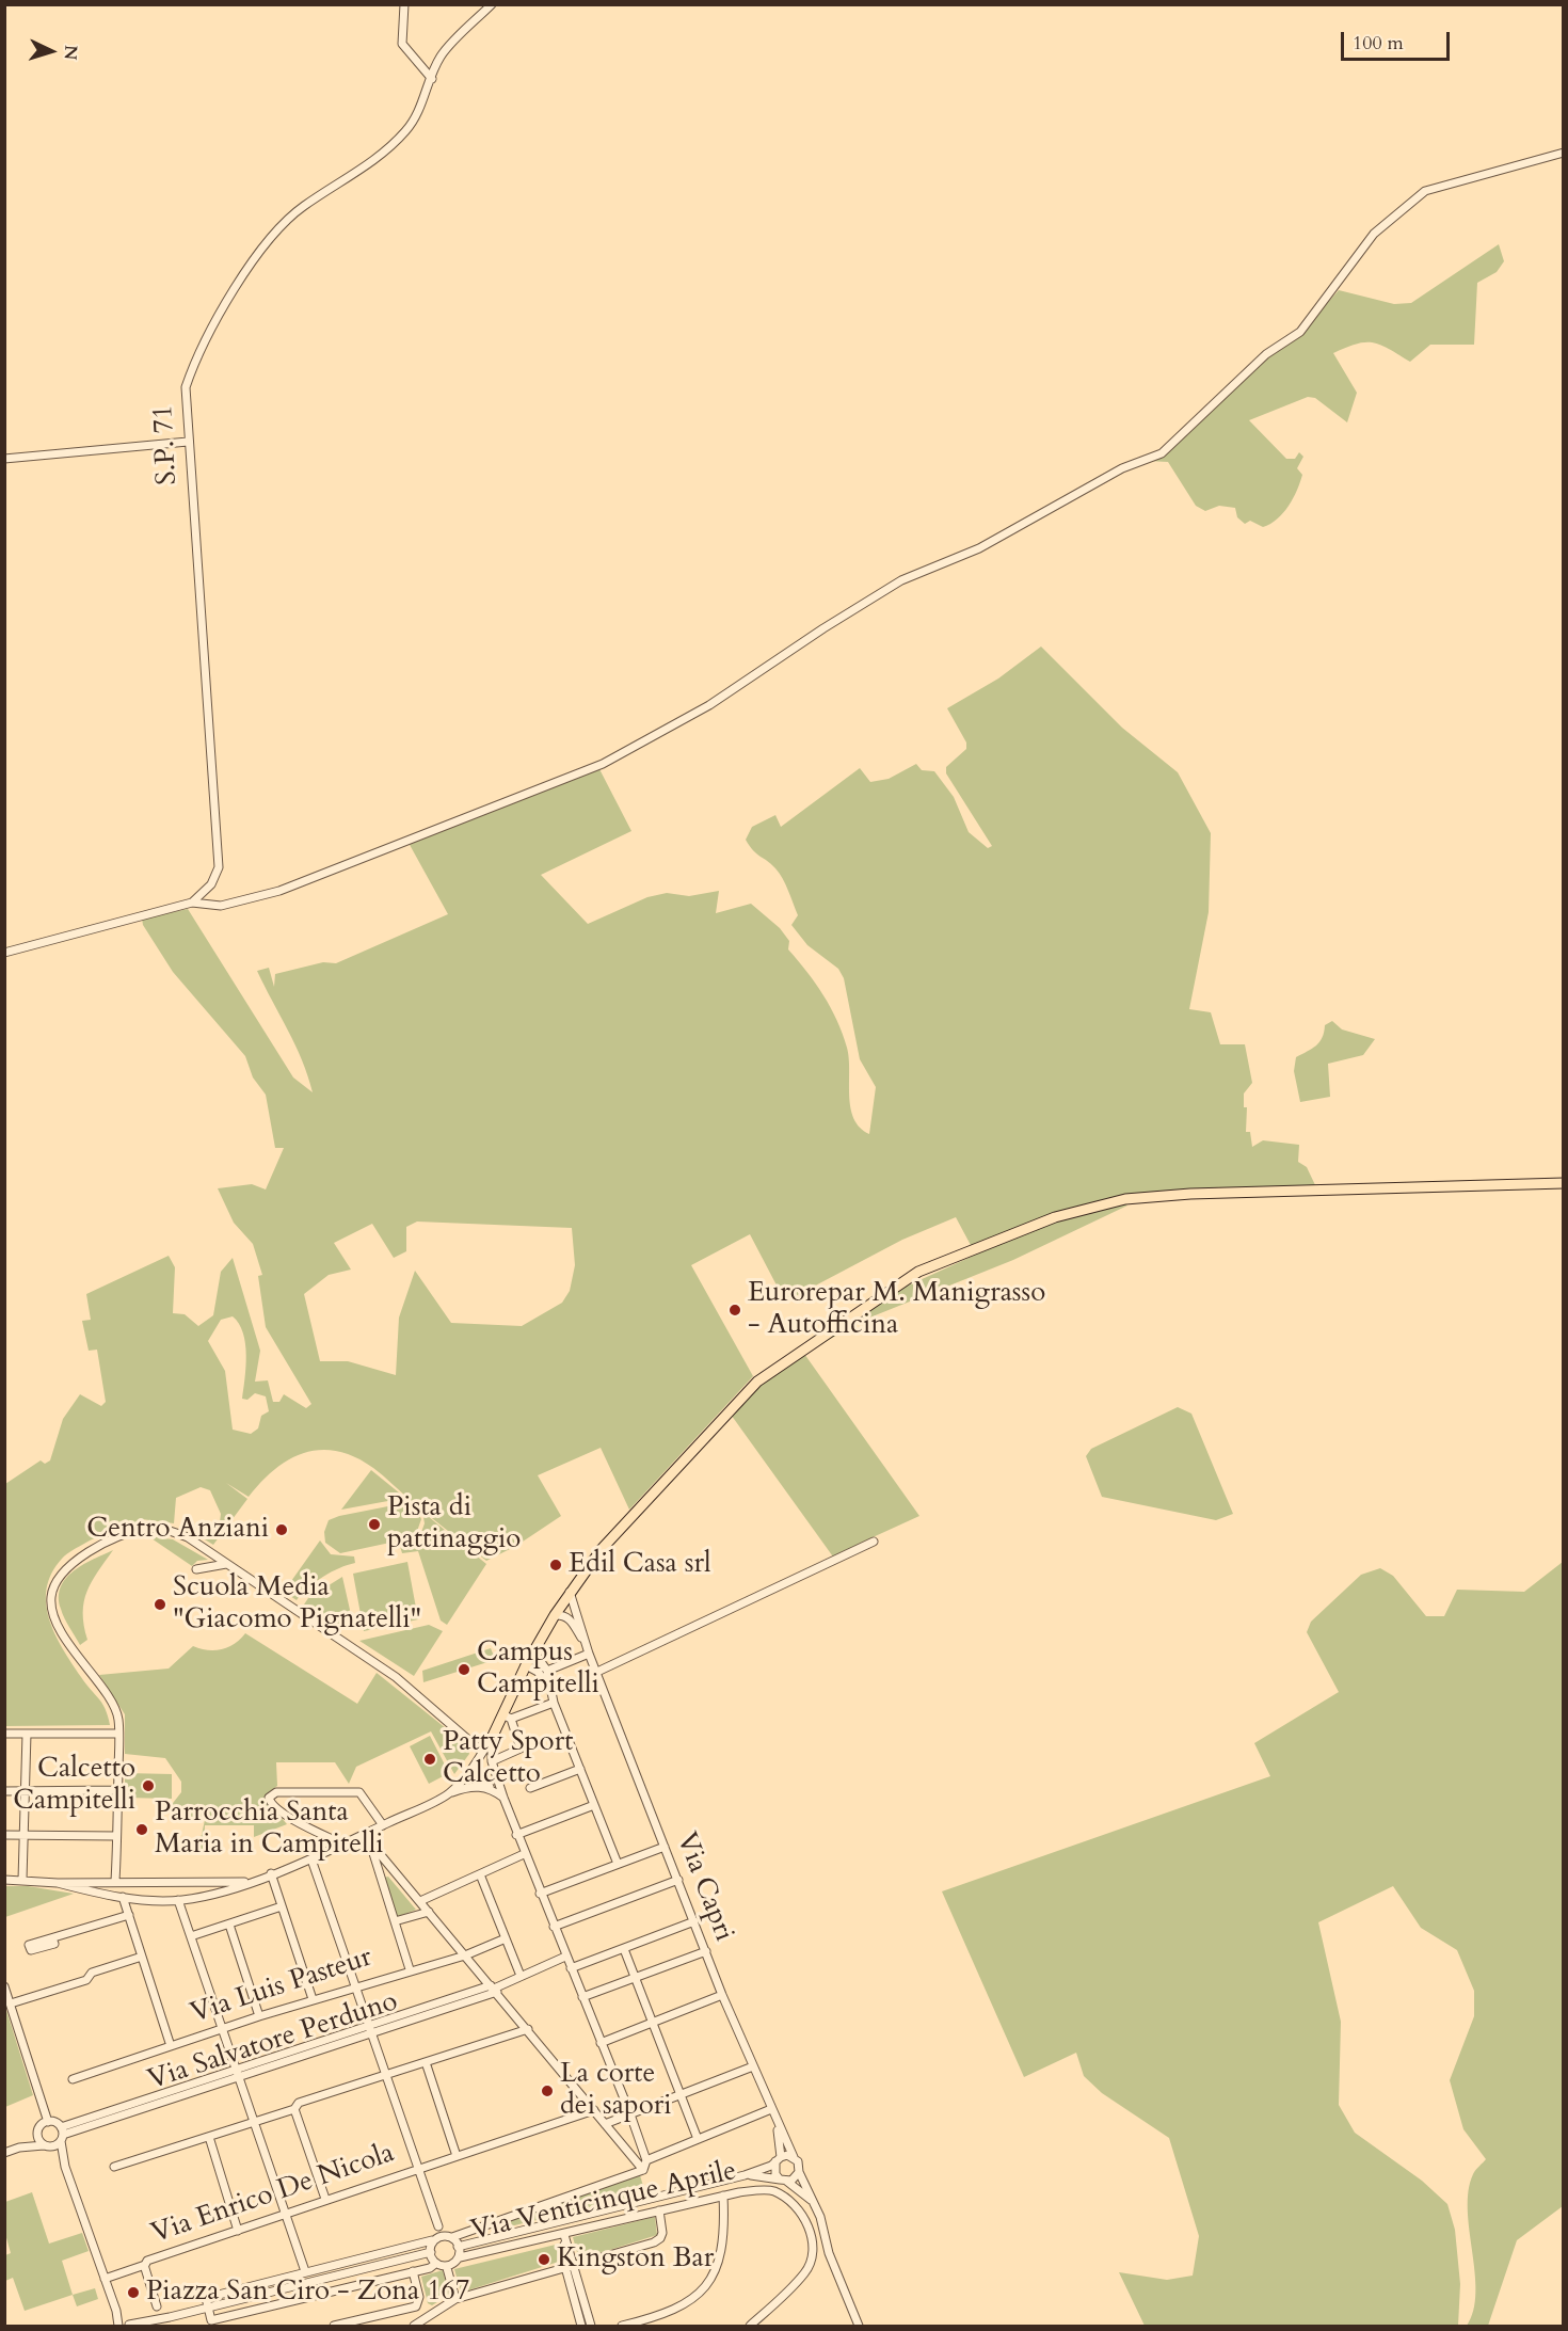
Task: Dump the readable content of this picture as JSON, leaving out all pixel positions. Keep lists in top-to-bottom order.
{
  "streets": {
    "street": [
      "S.P. 71",
      "Via Capri",
      "Via Luis Pasteur",
      "Via Salvatore Perduno",
      "Via Enrico De Nicola",
      "Via Venticinque Aprile"
    ]
  },
  "places": [
    "Eurorepar M. Manigrasso - Autofficina",
    "Pista di pattinaggio",
    "Centro Anziani",
    "Edil Casa srl",
    "Scuola Media \"Giacomo Pignatelli\"",
    "Campus Campitelli",
    "Patty Sport Calcetto",
    "Calcetto Campitelli",
    "Parrocchia Santa Maria in Campitelli",
    "La corte dei sapori",
    "Kingston Bar",
    "Piazza San Ciro - Zona 167"
  ],
  "scale_bar": "100 m",
  "north": "right"
}
